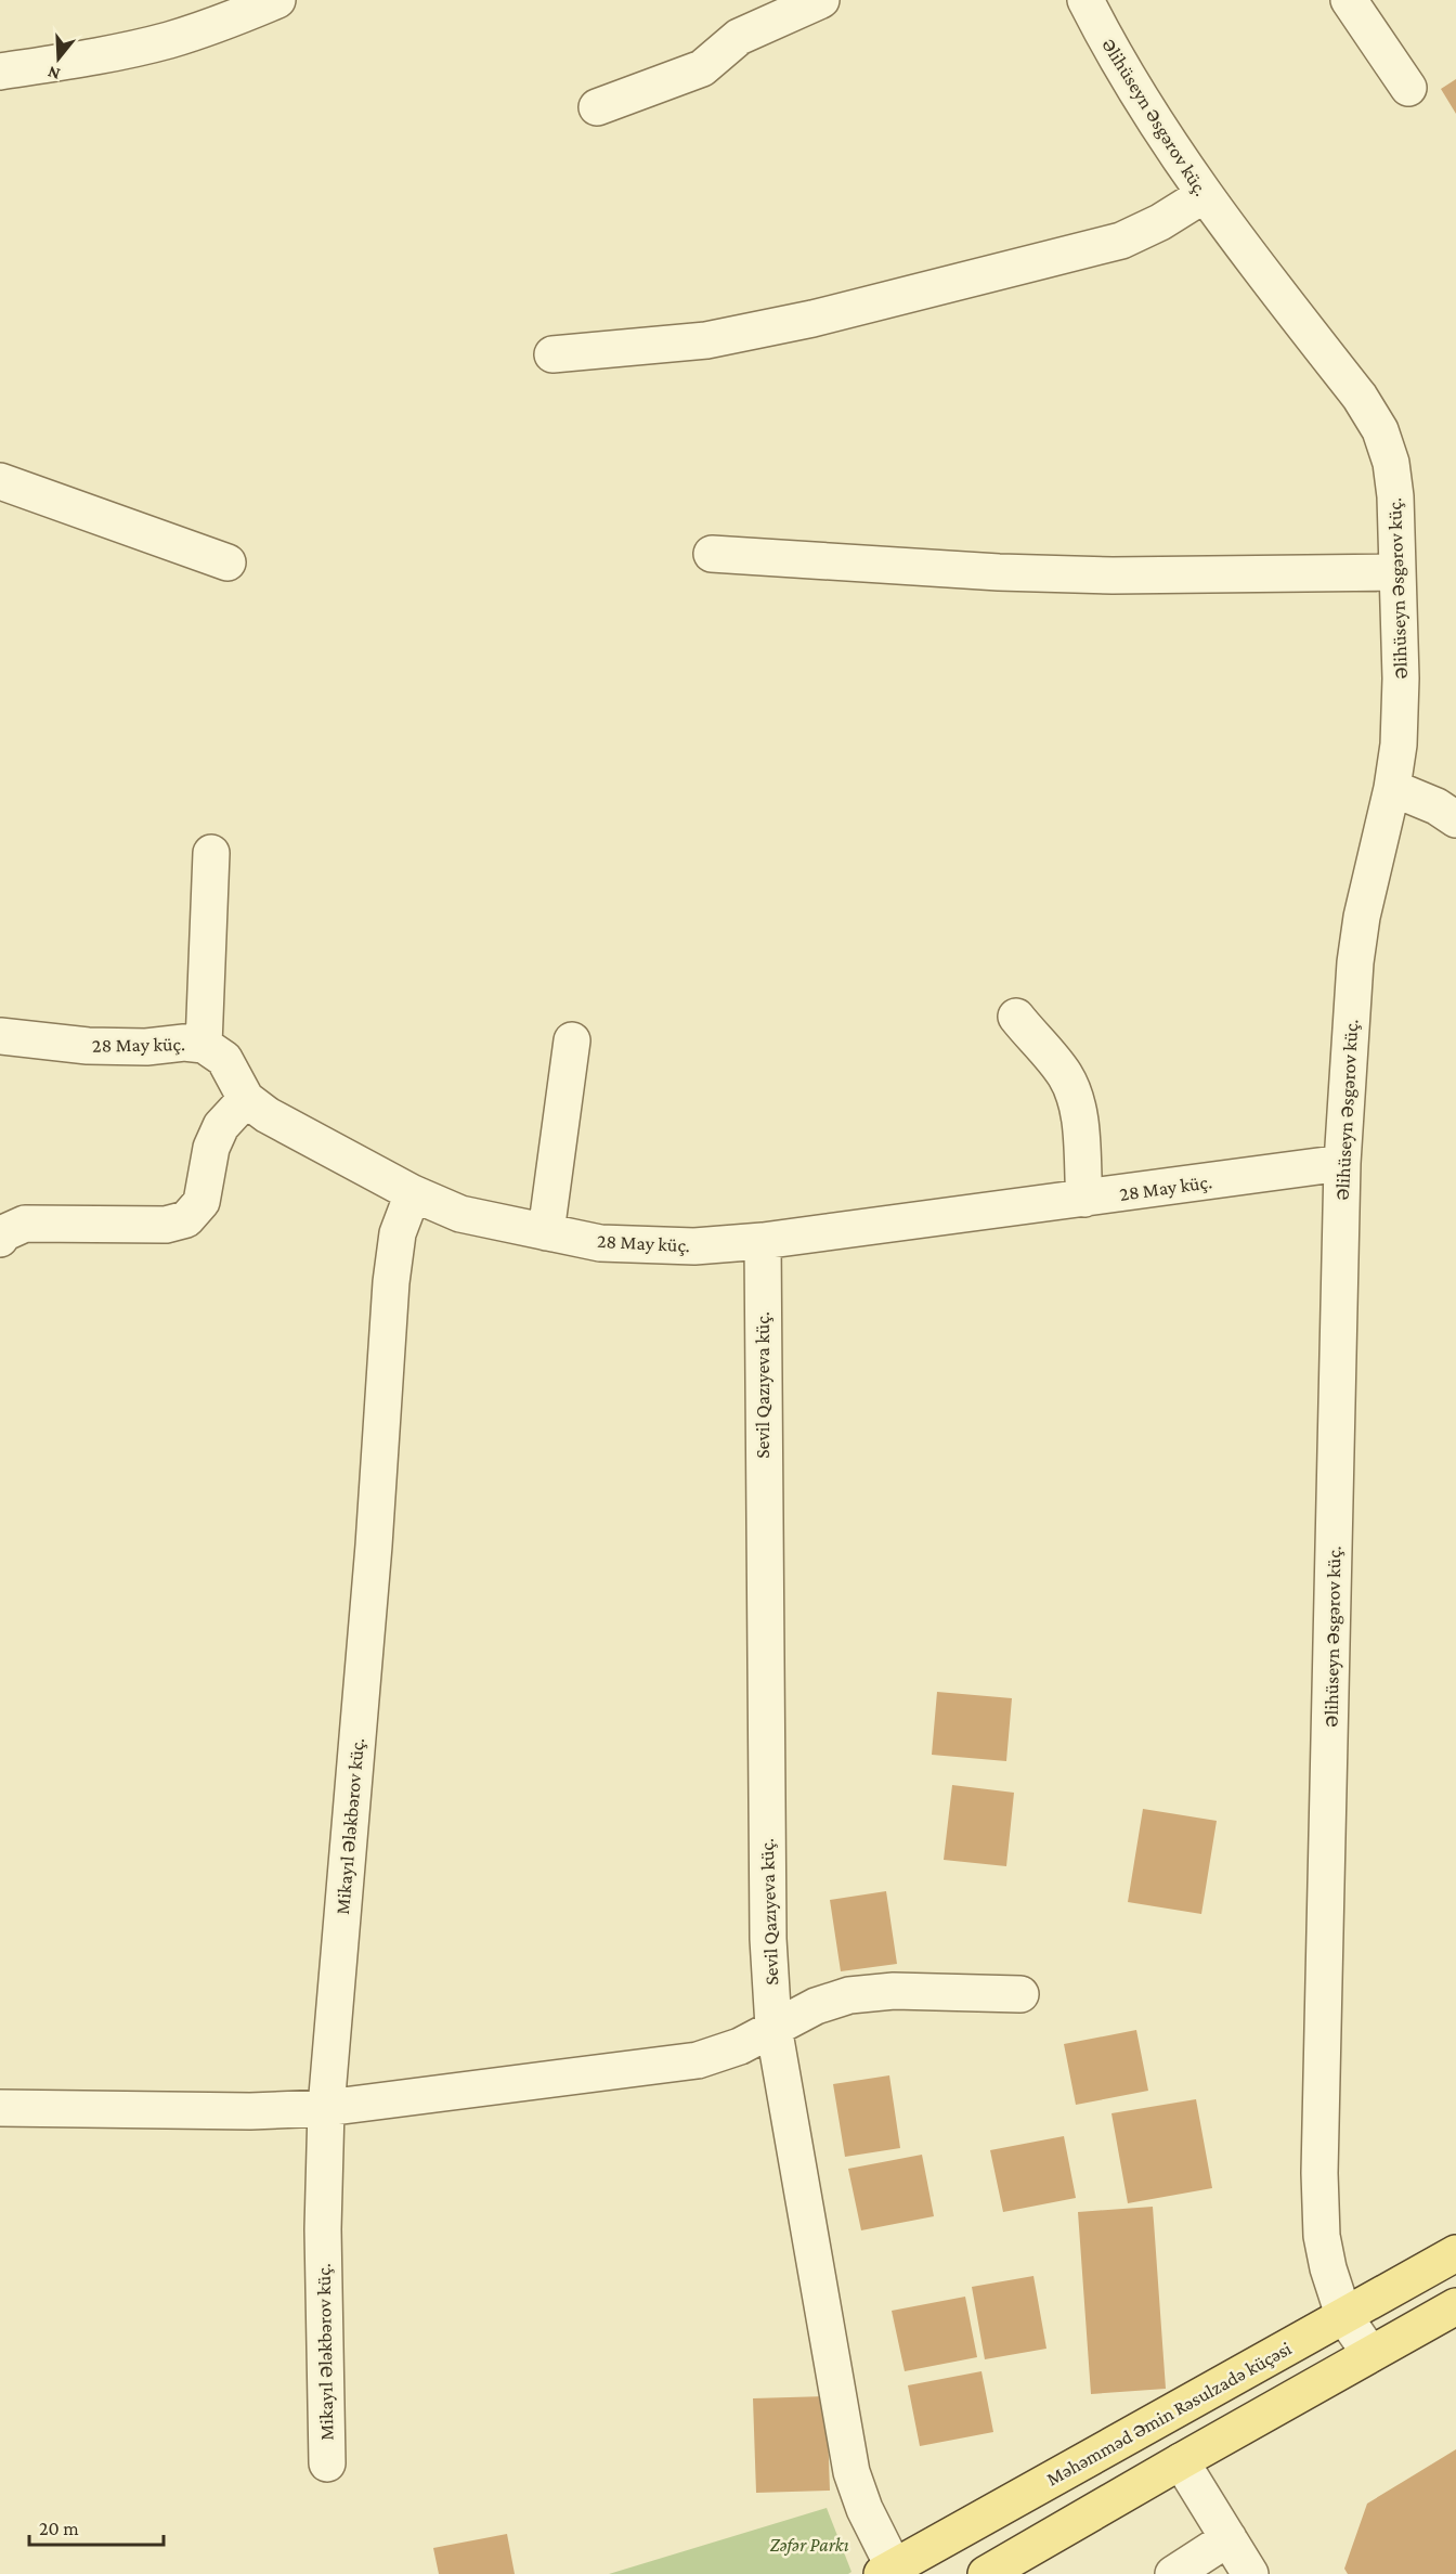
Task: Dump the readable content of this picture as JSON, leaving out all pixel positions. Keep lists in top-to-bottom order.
{
  "streets": {
    "main road": ["Məhəmməd Əmin Rəsulzadə küçəsi"],
    "street": [
      "Əlihüseyn Əsgərov küç.",
      "28 May küç.",
      "Sevil Qazıyeva küç.",
      "Mikayıl Ələkbərov küç."
    ]
  },
  "crossings": [
    ["Əlihüseyn Əsgərov küç.", "28 May küç."],
    ["Əlihüseyn Əsgərov küç.", "Məhəmməd Əmin Rəsulzadə küçəsi"],
    ["28 May küç.", "Sevil Qazıyeva küç."],
    ["28 May küç.", "Mikayıl Ələkbərov küç."],
    ["Sevil Qazıyeva küç.", "Məhəmməd Əmin Rəsulzadə küçəsi"]
  ],
  "parks": ["Zəfər Parkı"],
  "scale_bar": "20 m",
  "north": "bottom"
}
